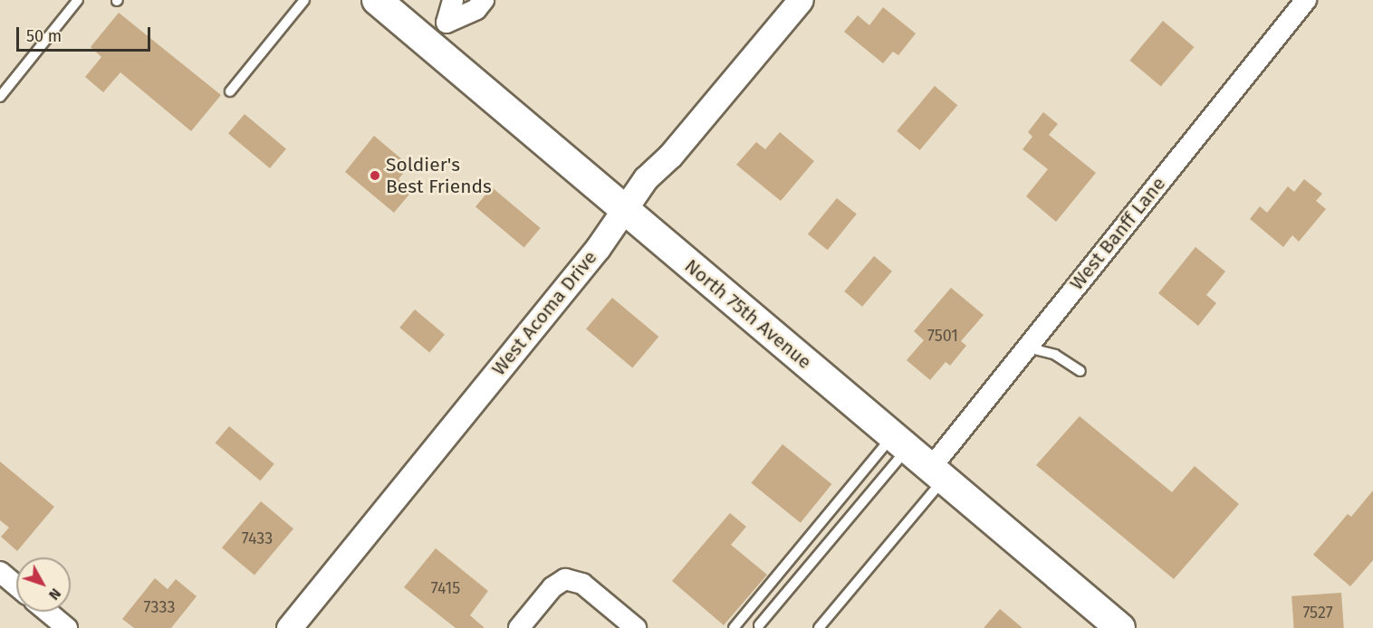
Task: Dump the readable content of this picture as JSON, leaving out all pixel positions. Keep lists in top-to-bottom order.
{
  "streets": {
    "main road": ["North 75th Avenue"],
    "street": ["West Banff Lane", "West Acoma Drive"]
  },
  "crossings": [
    ["West Banff Lane", "North 75th Avenue"],
    ["West Acoma Drive", "North 75th Avenue"]
  ],
  "places": ["Soldier's Best Friends"],
  "house_numbers": [
    "7501",
    "7433",
    "7415",
    "7333",
    "7527"
  ],
  "scale_bar": "50 m",
  "north": "bottom right"
}
